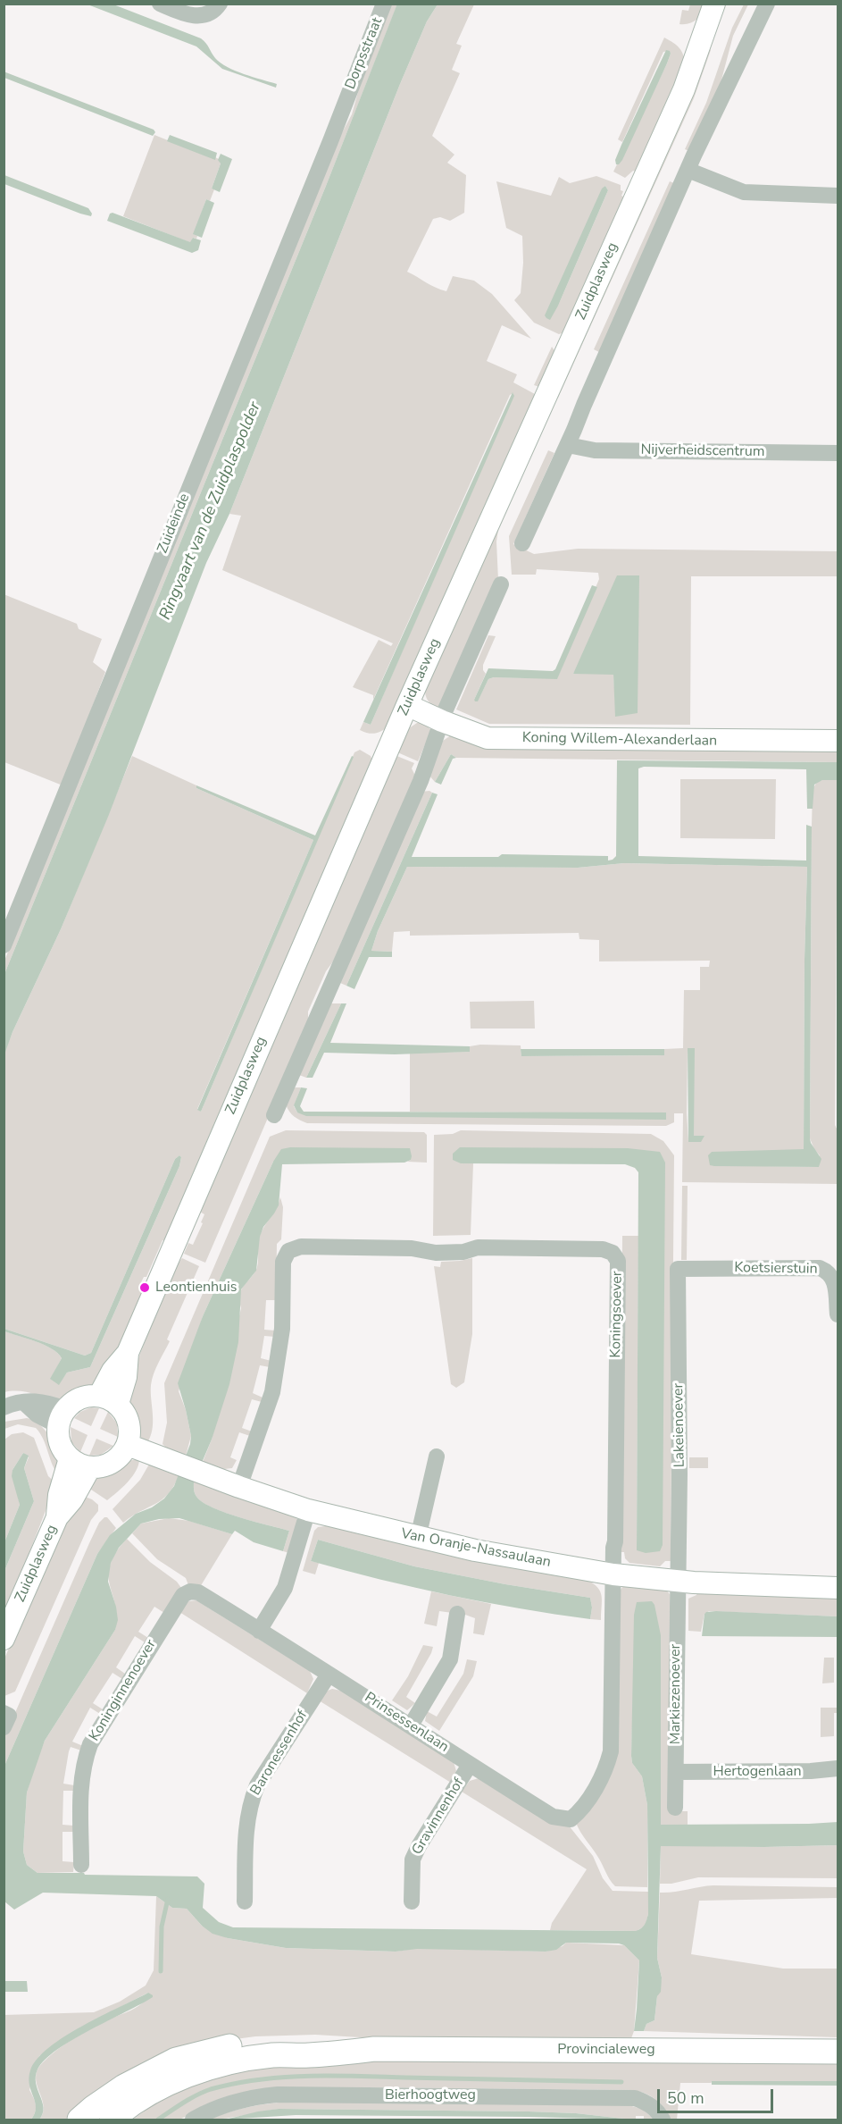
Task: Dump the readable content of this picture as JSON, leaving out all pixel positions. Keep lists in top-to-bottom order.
{
  "streets": {
    "main road": [
      "Zuidplasweg",
      "Koning Willem-Alexanderlaan",
      "Van Oranje-Nassaulaan",
      "Provincialeweg"
    ],
    "street": [
      "Dorpsstraat",
      "Nijverheidscentrum",
      "Zuideinde",
      "Koetsierstuin",
      "Koningsoever",
      "Lakeienoever",
      "Koninginnenoever",
      "Markiezenoever",
      "Prinsessenlaan",
      "Baronessenhof",
      "Hertogenlaan",
      "Gravinnenhof",
      "Bierhoogtweg"
    ]
  },
  "crossings": [
    ["Dorpsstraat", "Zuideinde"],
    ["Zuidplasweg", "Koning Willem-Alexanderlaan"],
    ["Zuidplasweg", "Van Oranje-Nassaulaan"],
    ["Koetsierstuin", "Lakeienoever"],
    ["Koningsoever", "Van Oranje-Nassaulaan"],
    ["Koningsoever", "Prinsessenlaan"],
    ["Lakeienoever", "Van Oranje-Nassaulaan"],
    ["Lakeienoever", "Markiezenoever"],
    ["Van Oranje-Nassaulaan", "Markiezenoever"],
    ["Koninginnenoever", "Prinsessenlaan"],
    ["Markiezenoever", "Hertogenlaan"],
    ["Prinsessenlaan", "Baronessenhof"],
    ["Prinsessenlaan", "Gravinnenhof"]
  ],
  "water": ["Ringvaart van de Zuidplaspolder"],
  "places": ["Leontienhuis"],
  "scale_bar": "50 m"
}
